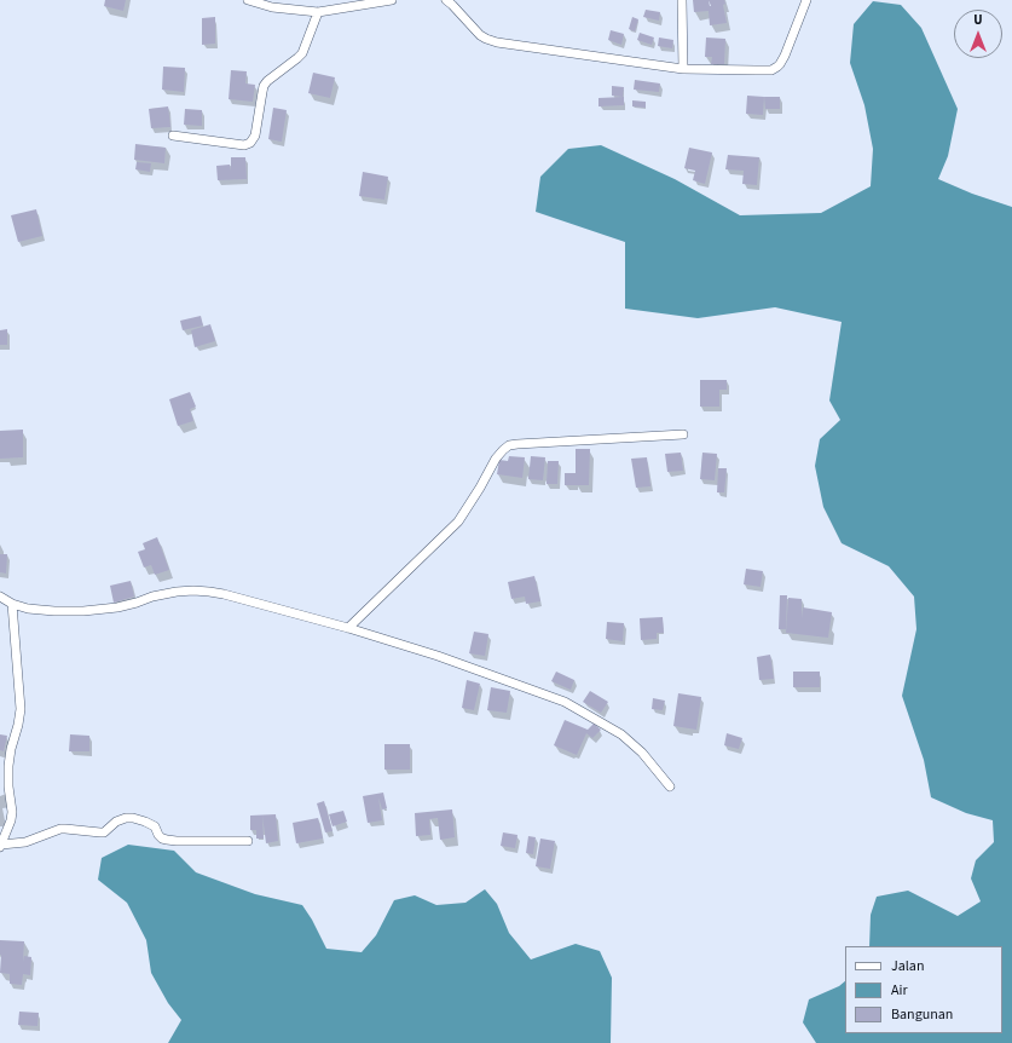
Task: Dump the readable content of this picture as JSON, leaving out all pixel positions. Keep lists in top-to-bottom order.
{
  "legend": ["Jalan", "Air", "Bangunan"],
  "north": "top"
}
